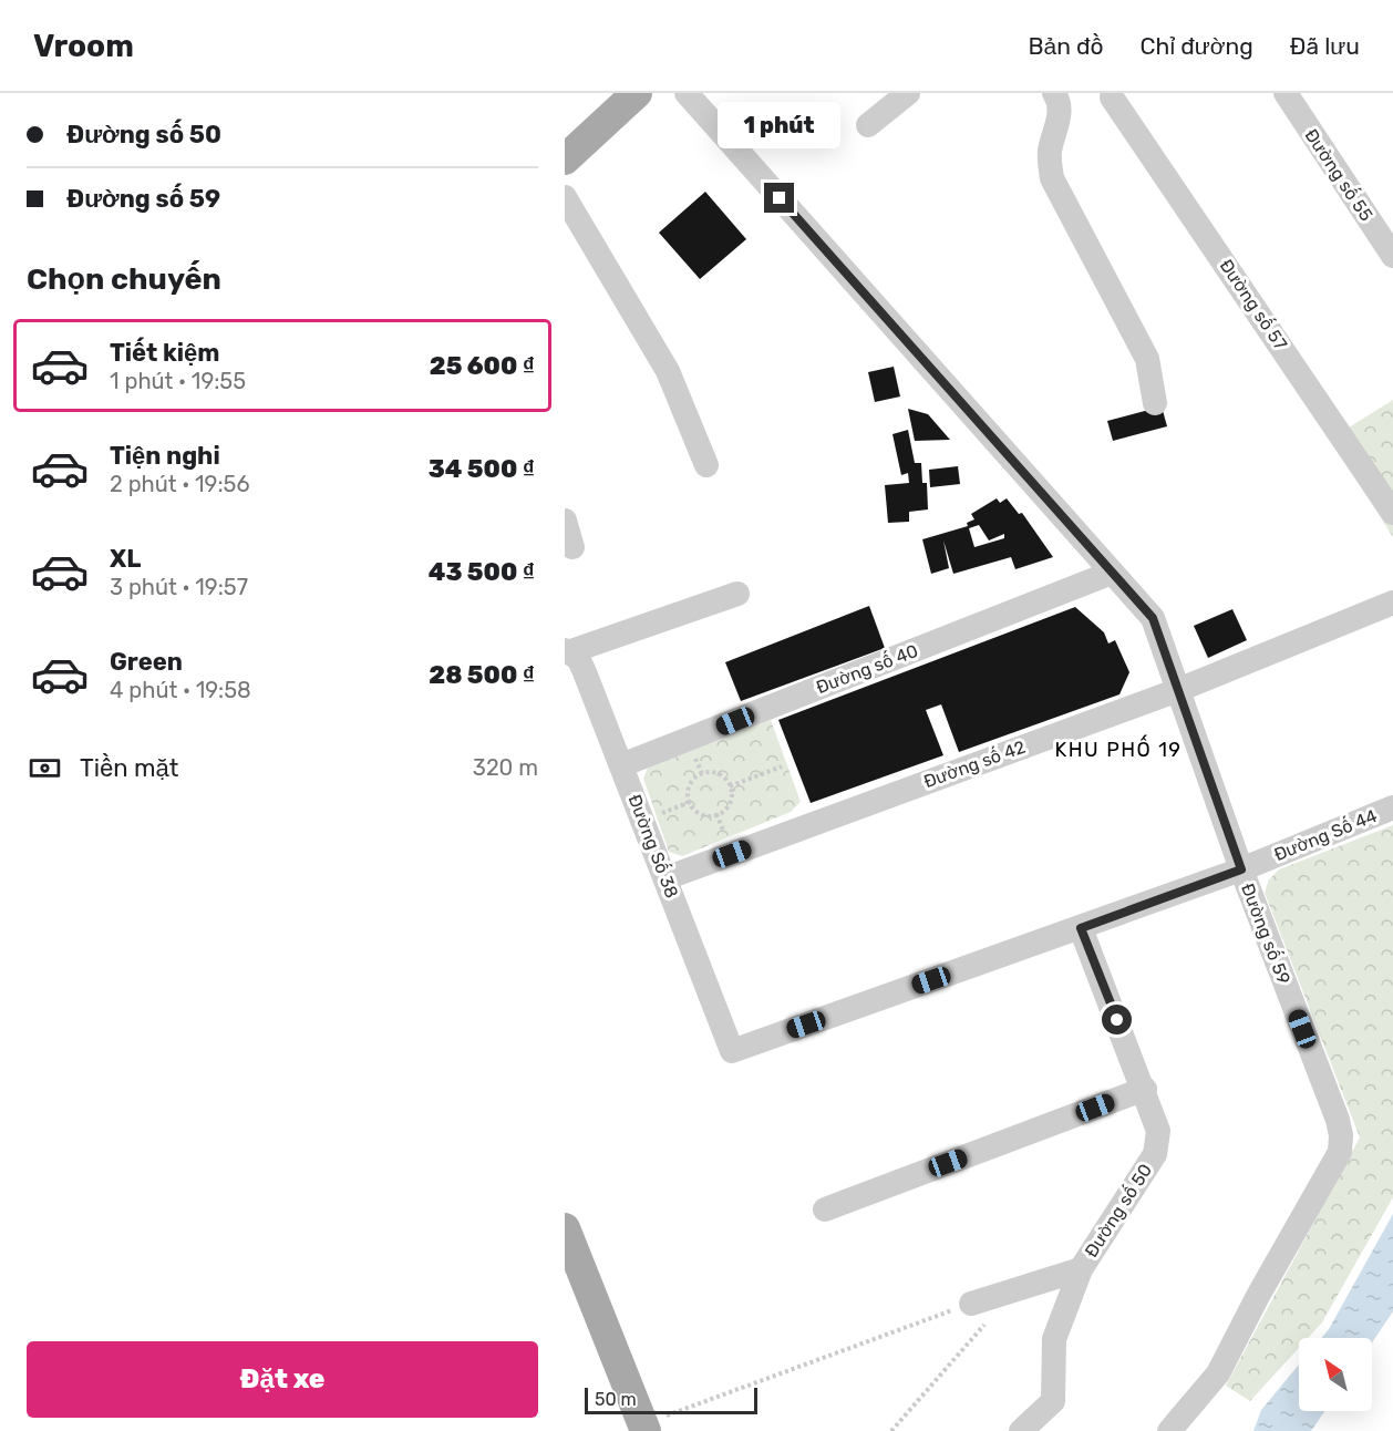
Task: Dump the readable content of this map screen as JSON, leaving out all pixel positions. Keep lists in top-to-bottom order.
{
  "streets": {
    "street": [
      "Đường số 55",
      "Đường số 57",
      "Đường số 40",
      "Đường số 42",
      "Đường Số 44",
      "Đường Số 38",
      "Đường số 59",
      "Đường số 50"
    ]
  },
  "crossings": [
    ["Đường số 40", "Đường Số 38"],
    ["Đường số 40", "Đường số 59"],
    ["Đường số 42", "Đường Số 38"],
    ["Đường số 42", "Đường số 59"],
    ["Đường Số 44", "Đường Số 38"],
    ["Đường Số 44", "Đường số 59"],
    ["Đường Số 44", "Đường số 50"]
  ],
  "districts": ["KHU PHỐ 19"],
  "scale_bar": "50 m",
  "north": "top left",
  "page": {
    "header": "Vroom",
    "nav": ["Bản đồ", "Chỉ đường", "Đã lưu"],
    "banner": ["Đường số 50", "Đường số 59"],
    "bubble": "1 phút",
    "heading": "Chọn chuyến",
    "list": [
      {
        "name": "Tiết kiệm",
        "note": "1 phút · 19:55",
        "value": "25 600 ₫"
      },
      {
        "name": "Tiện nghi",
        "note": "2 phút · 19:56",
        "value": "34 500 ₫"
      },
      {
        "name": "XL",
        "note": "3 phút · 19:57",
        "value": "43 500 ₫"
      },
      {
        "name": "Green",
        "note": "4 phút · 19:58",
        "value": "28 500 ₫"
      }
    ],
    "pay": ["Tiền mặt", "320 m"],
    "buttons": "Đặt xe",
    "scale": "50 m"
  }
}
